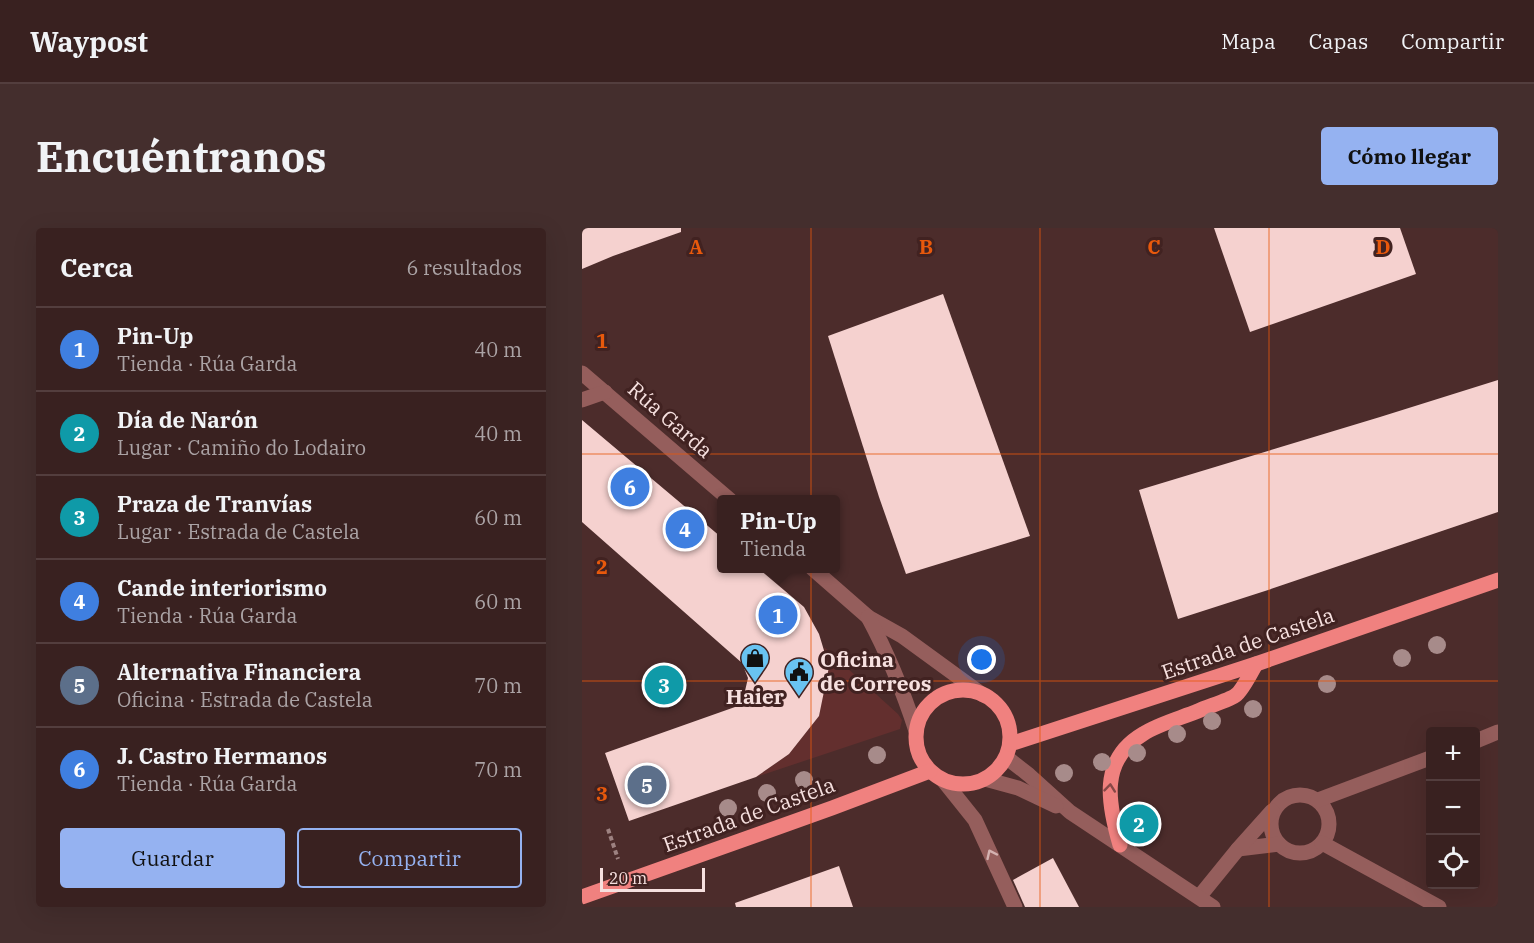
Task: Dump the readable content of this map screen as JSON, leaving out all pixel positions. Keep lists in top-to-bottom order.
{
  "streets": {
    "main road": ["Estrada de Castela"],
    "street": ["Rúa Garda"]
  },
  "places": {
    "shop": ["Haier"],
    "public building": ["Oficina de Correos"]
  },
  "scale_bar": "20 m",
  "page": {
    "header": "Waypost",
    "nav": ["Mapa", "Capas", "Compartir"],
    "buttons": [
      "Cómo llegar",
      ["Guardar", "Compartir"]
    ],
    "title": "Encuéntranos",
    "heading": ["Cerca", "6 resultados"],
    "list": [
      {
        "mark": "1",
        "name": "Pin-Up",
        "note": "Tienda · Rúa Garda",
        "value": "40 m"
      },
      {
        "mark": "2",
        "name": "Día de Narón",
        "note": "Lugar · Camiño do Lodairo",
        "value": "40 m"
      },
      {
        "mark": "3",
        "name": "Praza de Tranvías",
        "note": "Lugar · Estrada de Castela",
        "value": "60 m"
      },
      {
        "mark": "4",
        "name": "Cande interiorismo",
        "note": "Tienda · Rúa Garda",
        "value": "60 m"
      },
      {
        "mark": "5",
        "name": "Alternativa Financiera",
        "note": "Oficina · Estrada de Castela",
        "value": "70 m"
      },
      {
        "mark": "6",
        "name": "J. Castro Hermanos",
        "note": "Tienda · Rúa Garda",
        "value": "70 m"
      }
    ],
    "pins": [
      "6",
      "4",
      "1",
      "3",
      "5",
      "2"
    ],
    "popup": ["Pin-Up", "Tienda"],
    "map_buttons": ["+", "−"],
    "scale": "20 m"
  },
  "grid": {
    "columns": [
      "A",
      "B",
      "C",
      "D"
    ],
    "rows": ["1", "2", "3"]
  }
}
